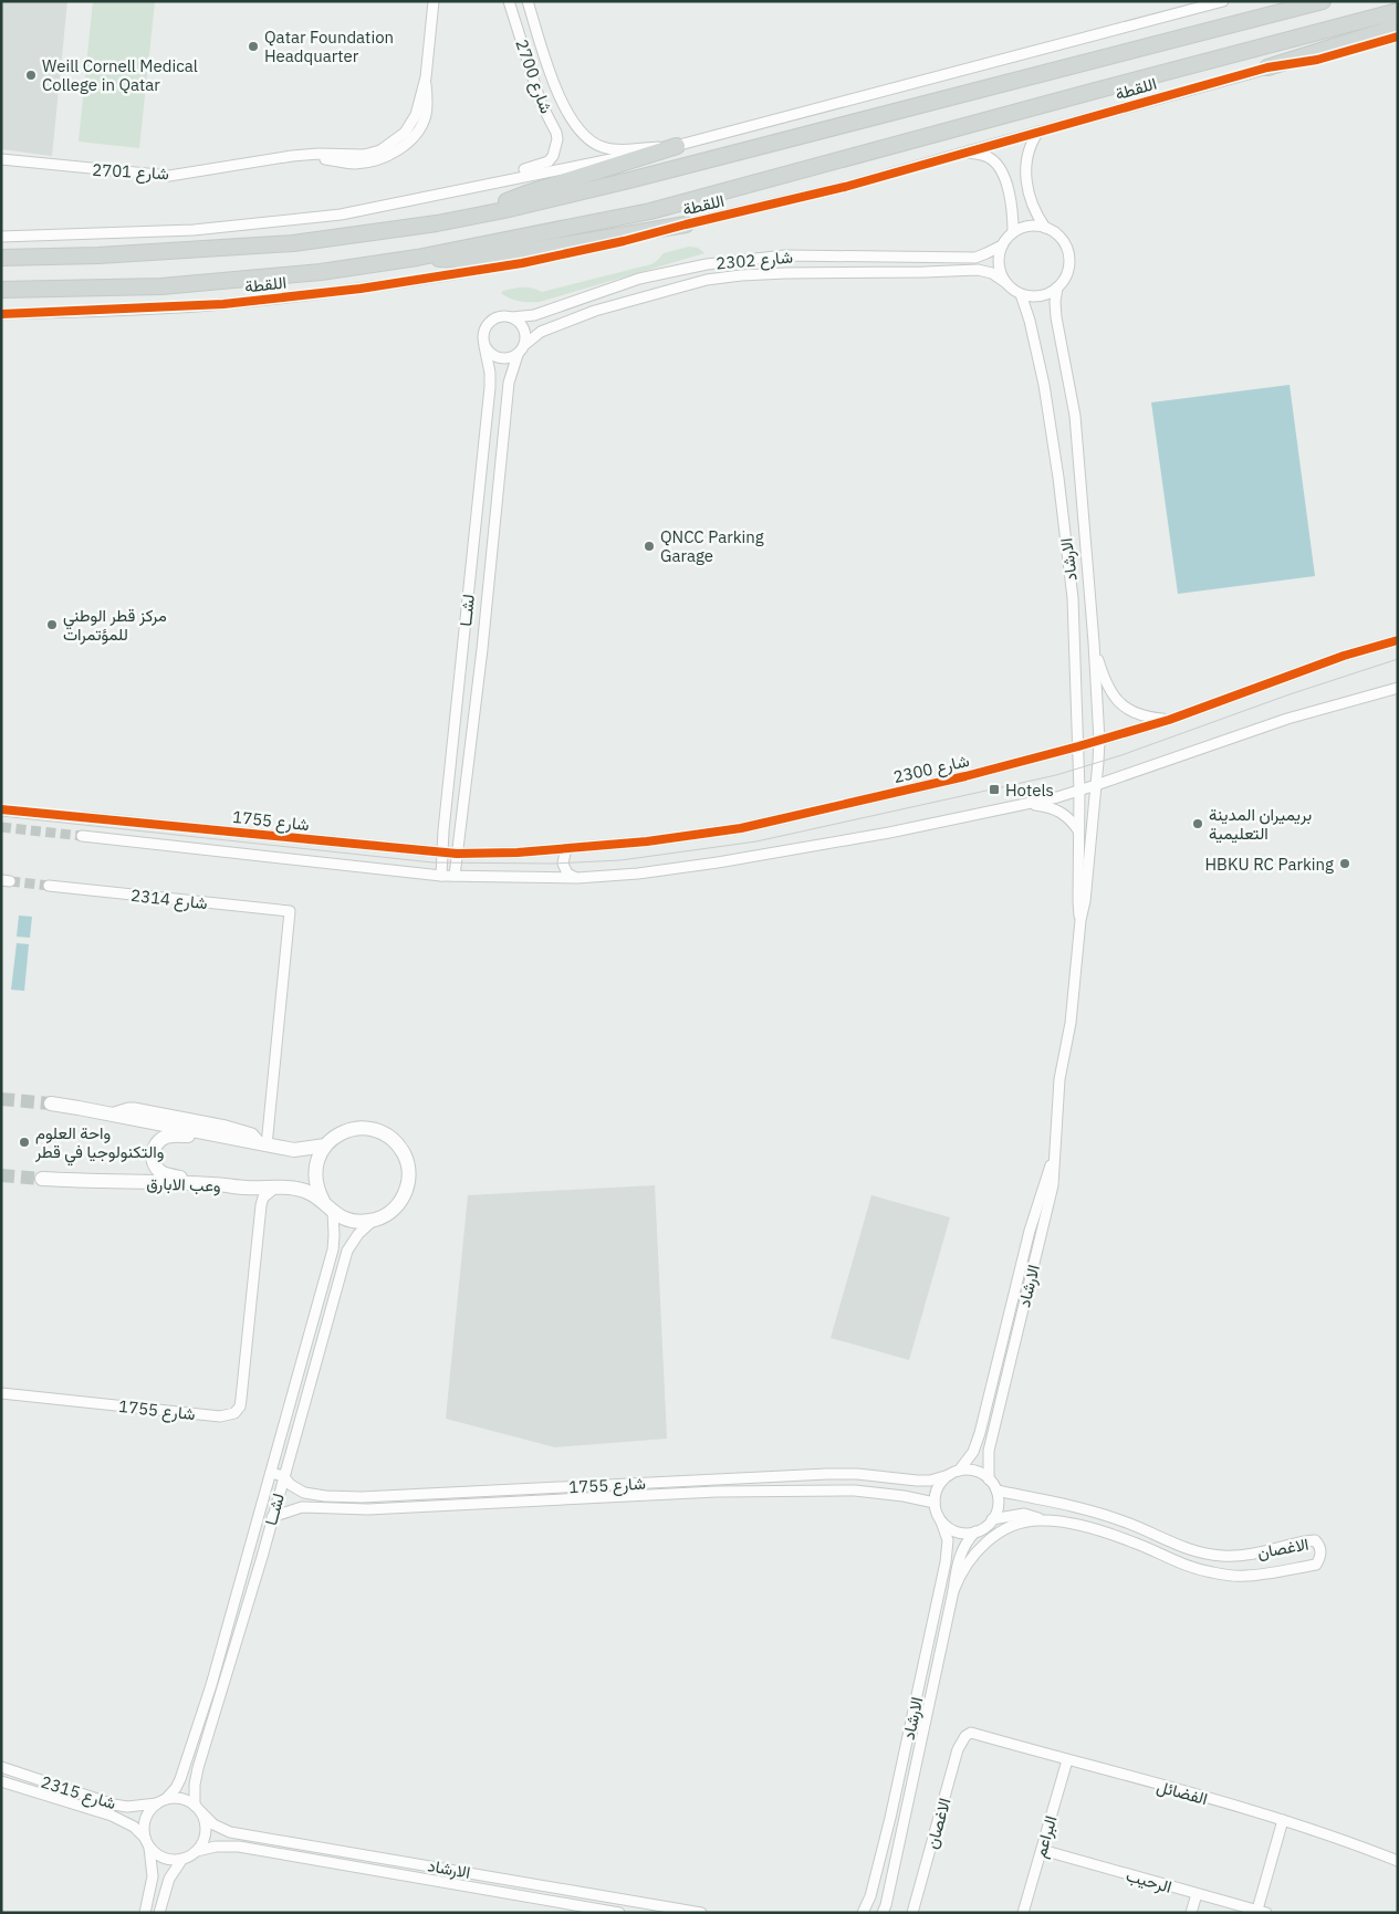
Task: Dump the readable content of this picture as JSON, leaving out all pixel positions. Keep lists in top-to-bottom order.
{
  "streets": {
    "main road": ["اللقطة"],
    "street": [
      "شارع 2700",
      "شارع 2701",
      "شارع 2302",
      "الارشاد",
      "لشــا",
      "شارع 2300",
      "شارع 1755",
      "شارع 2314",
      "وعب الابارق",
      "الاغصان",
      "شارع 2315",
      "الفضائل",
      "البراعم",
      "الرحيب"
    ]
  },
  "crossings": [
    ["شارع 2302", "الارشاد"],
    ["شارع 2302", "لشــا"],
    ["الارشاد", "لشــا"],
    ["الارشاد", "شارع 2300"],
    ["الارشاد", "شارع 1755"],
    ["الارشاد", "الاغصان"],
    ["الارشاد", "شارع 2315"],
    ["لشــا", "شارع 2300"],
    ["لشــا", "شارع 1755"],
    ["لشــا", "وعب الابارق"],
    ["لشــا", "شارع 2315"],
    ["شارع 2300", "شارع 1755"],
    ["شارع 1755", "الاغصان"],
    ["الاغصان", "الفضائل"],
    ["الفضائل", "البراعم"],
    ["الفضائل", "الرحيب"],
    ["البراعم", "الرحيب"]
  ],
  "places": {
    "other": [
      "Qatar Foundation Headquarter",
      "Weill Cornell Medical College in Qatar",
      "QNCC Parking Garage",
      "مركز قطر الوطني للمؤتمرات",
      "بريميران المدينة التعليمية",
      "HBKU RC Parking",
      "واحة العلوم والتكنولوجيا في قطر"
    ],
    "transit": ["Hotels"]
  }
}
